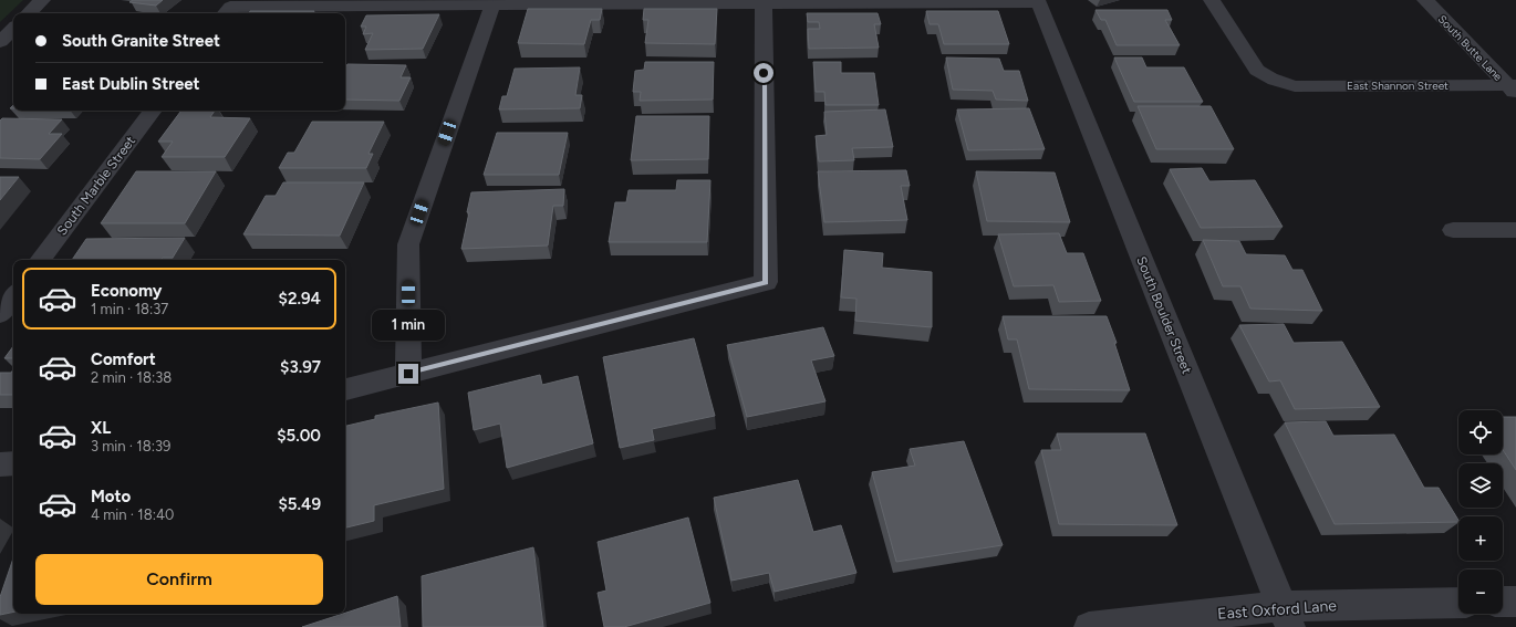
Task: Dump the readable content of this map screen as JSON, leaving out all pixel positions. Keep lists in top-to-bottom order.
{
  "streets": {
    "street": [
      "South Butte Lane",
      "East Shannon Street",
      "South Marble Street",
      "South Boulder Street",
      "East Oxford Lane"
    ]
  },
  "crossings": [
    ["South Butte Lane", "East Shannon Street"],
    ["South Boulder Street", "East Oxford Lane"]
  ],
  "page": {
    "banner": ["South Granite Street", "East Dublin Street"],
    "list": [
      {
        "name": "Economy",
        "note": "1 min · 18:37",
        "value": "$2.94"
      },
      {
        "name": "Comfort",
        "note": "2 min · 18:38",
        "value": "$3.97"
      },
      {
        "name": "XL",
        "note": "3 min · 18:39",
        "value": "$5.00"
      },
      {
        "name": "Moto",
        "note": "4 min · 18:40",
        "value": "$5.49"
      }
    ],
    "bubble": "1 min",
    "map_buttons": ["+", "−"],
    "buttons": "Confirm"
  }
}
